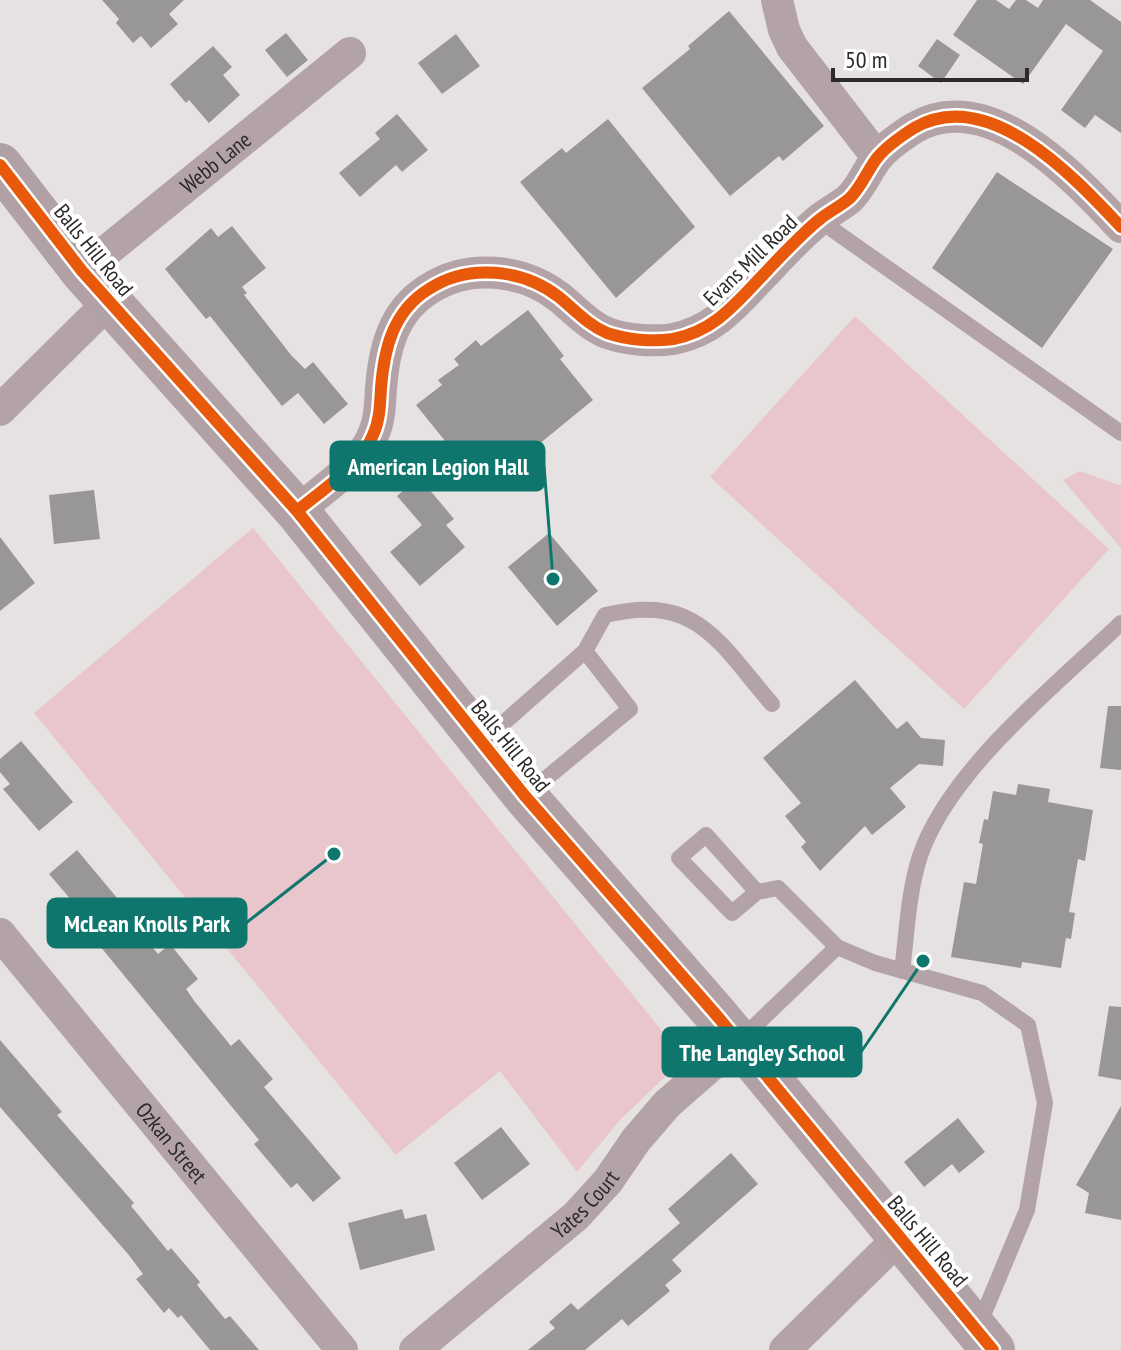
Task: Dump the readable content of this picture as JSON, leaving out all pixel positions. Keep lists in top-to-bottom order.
{
  "streets": {
    "street": [
      "Webb Lane",
      "Balls Hill Road",
      "Evans Mill Road",
      "Ozkan Street",
      "Yates Court"
    ]
  },
  "crossings": [
    ["Webb Lane", "Balls Hill Road"],
    ["Balls Hill Road", "Evans Mill Road"],
    ["Balls Hill Road", "Yates Court"]
  ],
  "places": ["American Legion Hall", "McLean Knolls Park", "The Langley School"],
  "scale_bar": "50 m"
}
